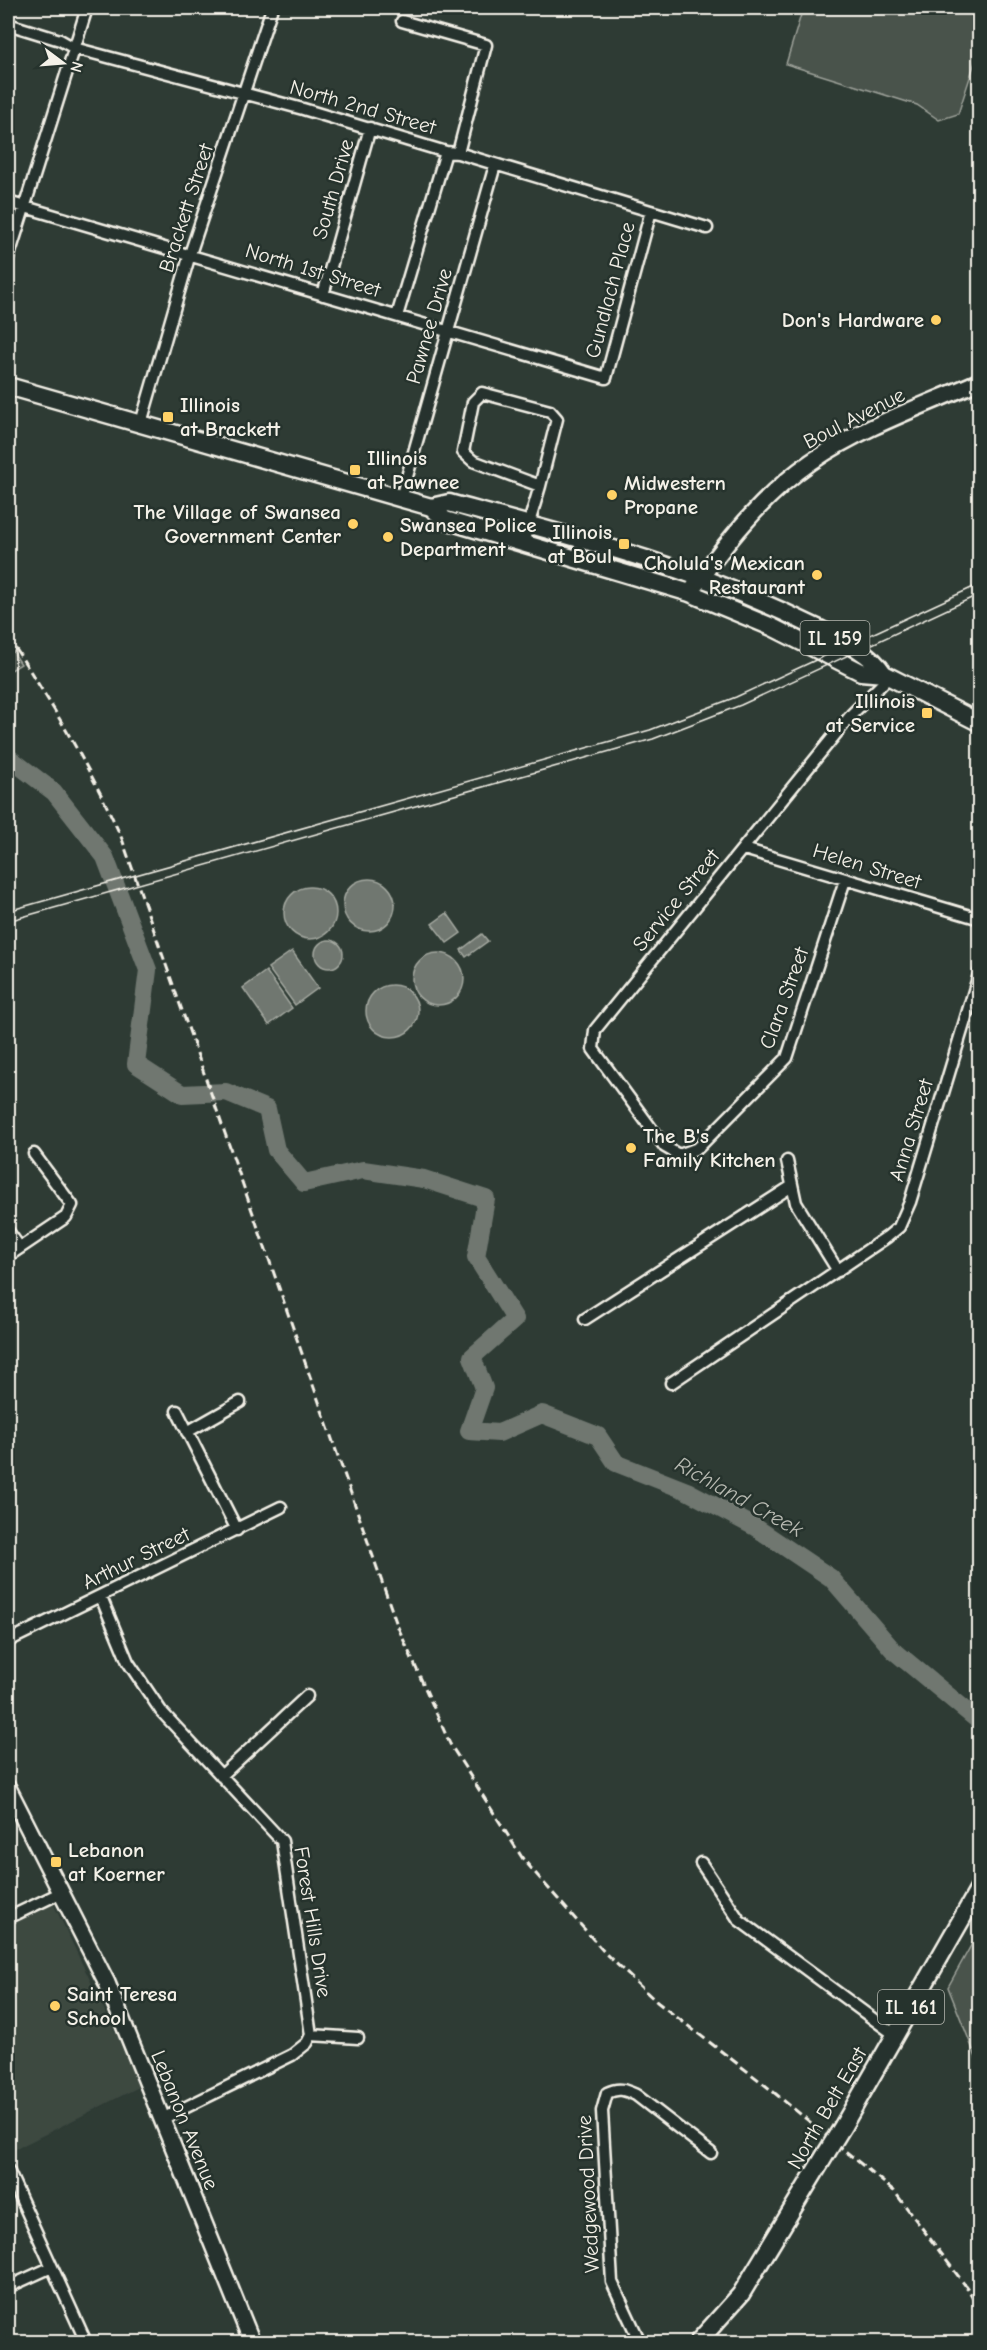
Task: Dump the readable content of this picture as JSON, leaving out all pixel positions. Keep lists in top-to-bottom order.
{
  "streets": {
    "main road": [
      "Boul Avenue",
      "IL 159",
      "IL 161",
      "North Belt East",
      "Lebanon Avenue"
    ],
    "street": [
      "North 2nd Street",
      "South Drive",
      "Brackett Street",
      "North 1st Street",
      "Gundlach Place",
      "Pawnee Drive",
      "Helen Street",
      "Service Street",
      "Clara Street",
      "Anna Street",
      "Arthur Street",
      "Forest Hills Drive",
      "Wedgewood Drive"
    ]
  },
  "crossings": [
    ["North 2nd Street", "South Drive"],
    ["North 2nd Street", "Brackett Street"],
    ["North 2nd Street", "Gundlach Place"],
    ["North 2nd Street", "Pawnee Drive"],
    ["South Drive", "North 1st Street"],
    ["Brackett Street", "North 1st Street"],
    ["Brackett Street", "IL 159"],
    ["North 1st Street", "Gundlach Place"],
    ["North 1st Street", "Pawnee Drive"],
    ["Pawnee Drive", "IL 159"],
    ["Boul Avenue", "IL 159"],
    ["IL 159", "Service Street"],
    ["Helen Street", "Service Street"],
    ["Helen Street", "Clara Street"],
    ["Service Street", "Clara Street"],
    ["Arthur Street", "Forest Hills Drive"]
  ],
  "water": ["Richland Creek"],
  "places": {
    "other": [
      "Don's Hardware",
      "Midwestern Propane",
      "The Village of Swansea Government Center",
      "Swansea Police Department",
      "Cholula's Mexican Restaurant",
      "The B's Family Kitchen",
      "Saint Teresa School"
    ],
    "transit": [
      "Illinois at Brackett",
      "Illinois at Pawnee",
      "Illinois at Boul",
      "Illinois at Service",
      "Lebanon at Koerner"
    ]
  },
  "north": "right"
}
